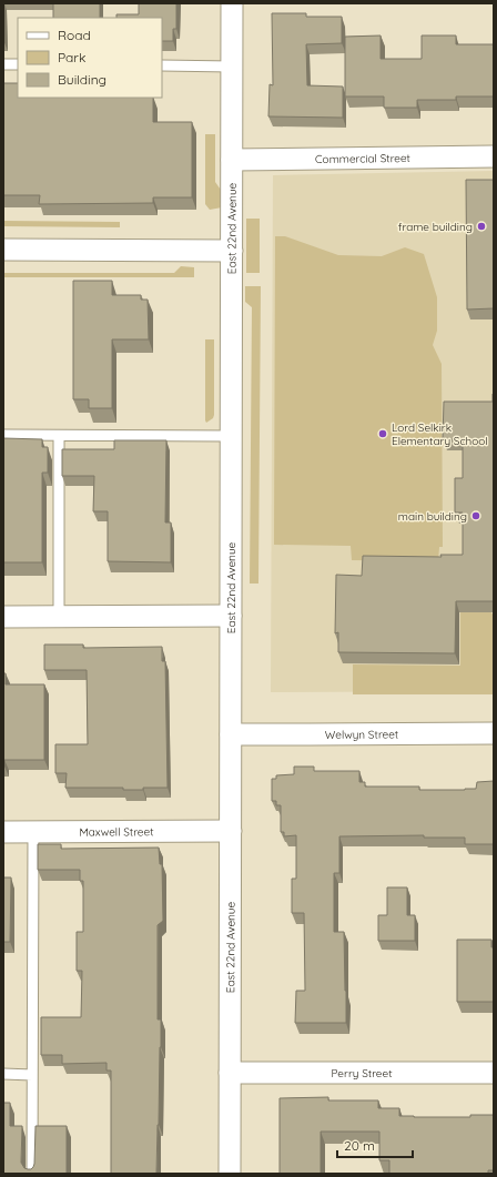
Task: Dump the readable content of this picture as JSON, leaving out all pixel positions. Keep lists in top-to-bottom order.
{
  "streets": {
    "street": [
      "Commercial Street",
      "East 22nd Avenue",
      "Welwyn Street",
      "Maxwell Street",
      "Perry Street"
    ]
  },
  "crossings": [
    ["Commercial Street", "East 22nd Avenue"],
    ["East 22nd Avenue", "Welwyn Street"],
    ["East 22nd Avenue", "Maxwell Street"],
    ["East 22nd Avenue", "Perry Street"]
  ],
  "places": ["frame building", "Lord Selkirk Elementary School", "main building"],
  "legend": ["Road", "Park", "Building"],
  "scale_bar": "20 m"
}
